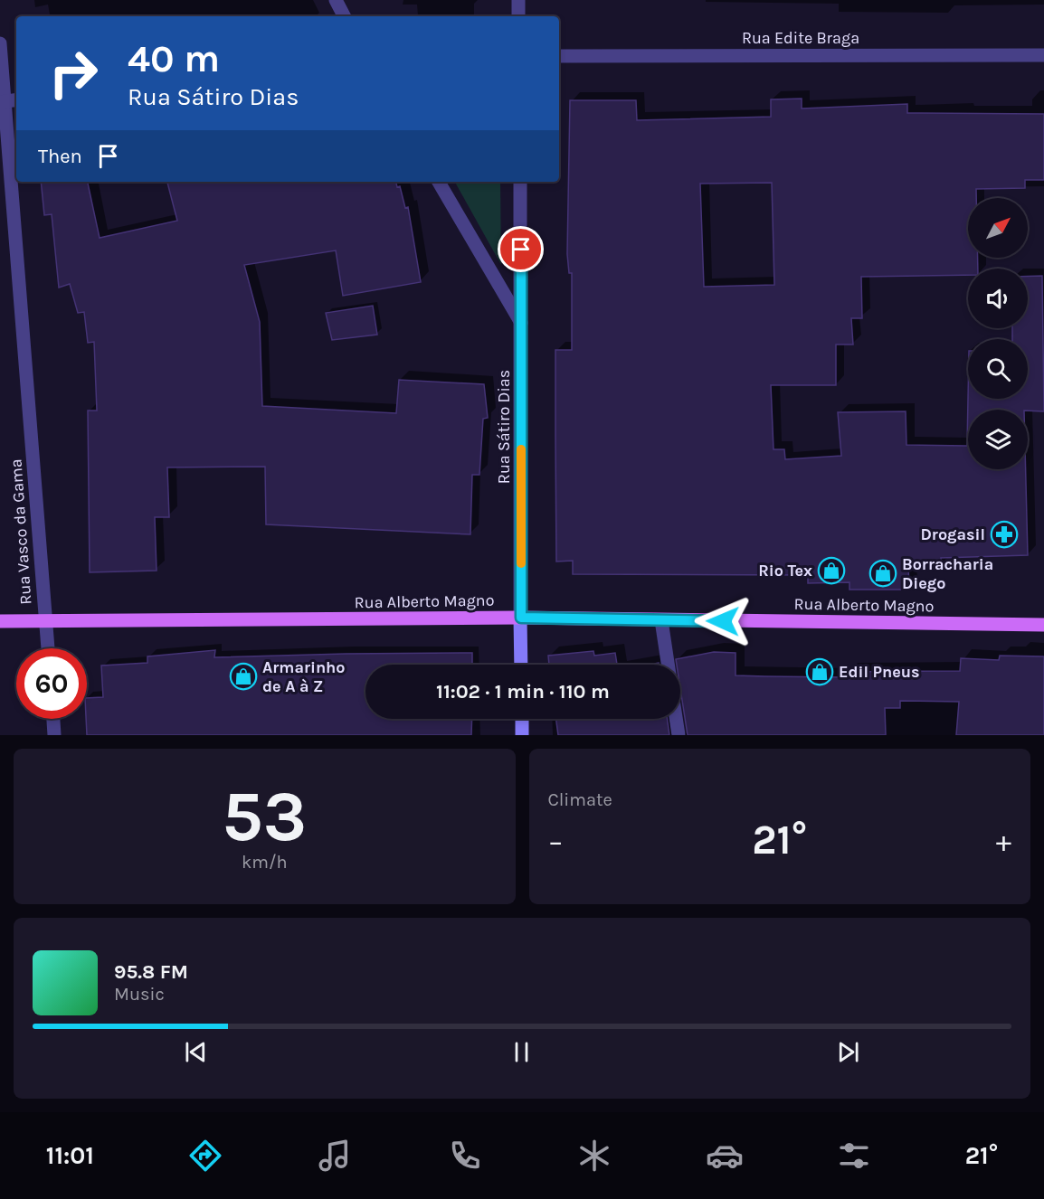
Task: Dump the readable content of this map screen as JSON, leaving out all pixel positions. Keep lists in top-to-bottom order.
{
  "streets": {
    "main road": ["Rua Alberto Magno"],
    "street": ["Rua Edite Braga", "Rua Sátiro Dias", "Rua Vasco da Gama"]
  },
  "crossings": [
    ["Rua Sátiro Dias", "Rua Alberto Magno"],
    ["Rua Vasco da Gama", "Rua Alberto Magno"]
  ],
  "places": {
    "pharmacy": ["Drogasil"],
    "shop": [
      "Rio Tex",
      "Borracharia Diego",
      "Edil Pneus",
      "Armarinho de A à Z"
    ]
  },
  "north": "top right",
  "page": {
    "turn": ["40 m", "Rua Sátiro Dias"],
    "then": "Then",
    "limit": "60",
    "trip": "11:02 · 1 min · 110 m",
    "tile": [
      ["53", "km/h"],
      "Climate"
    ],
    "heat": ["−", "21°", "+"],
    "song": ["95.8 FM", "Music"],
    "tabs": ["11:01", "21°"]
  }
}
